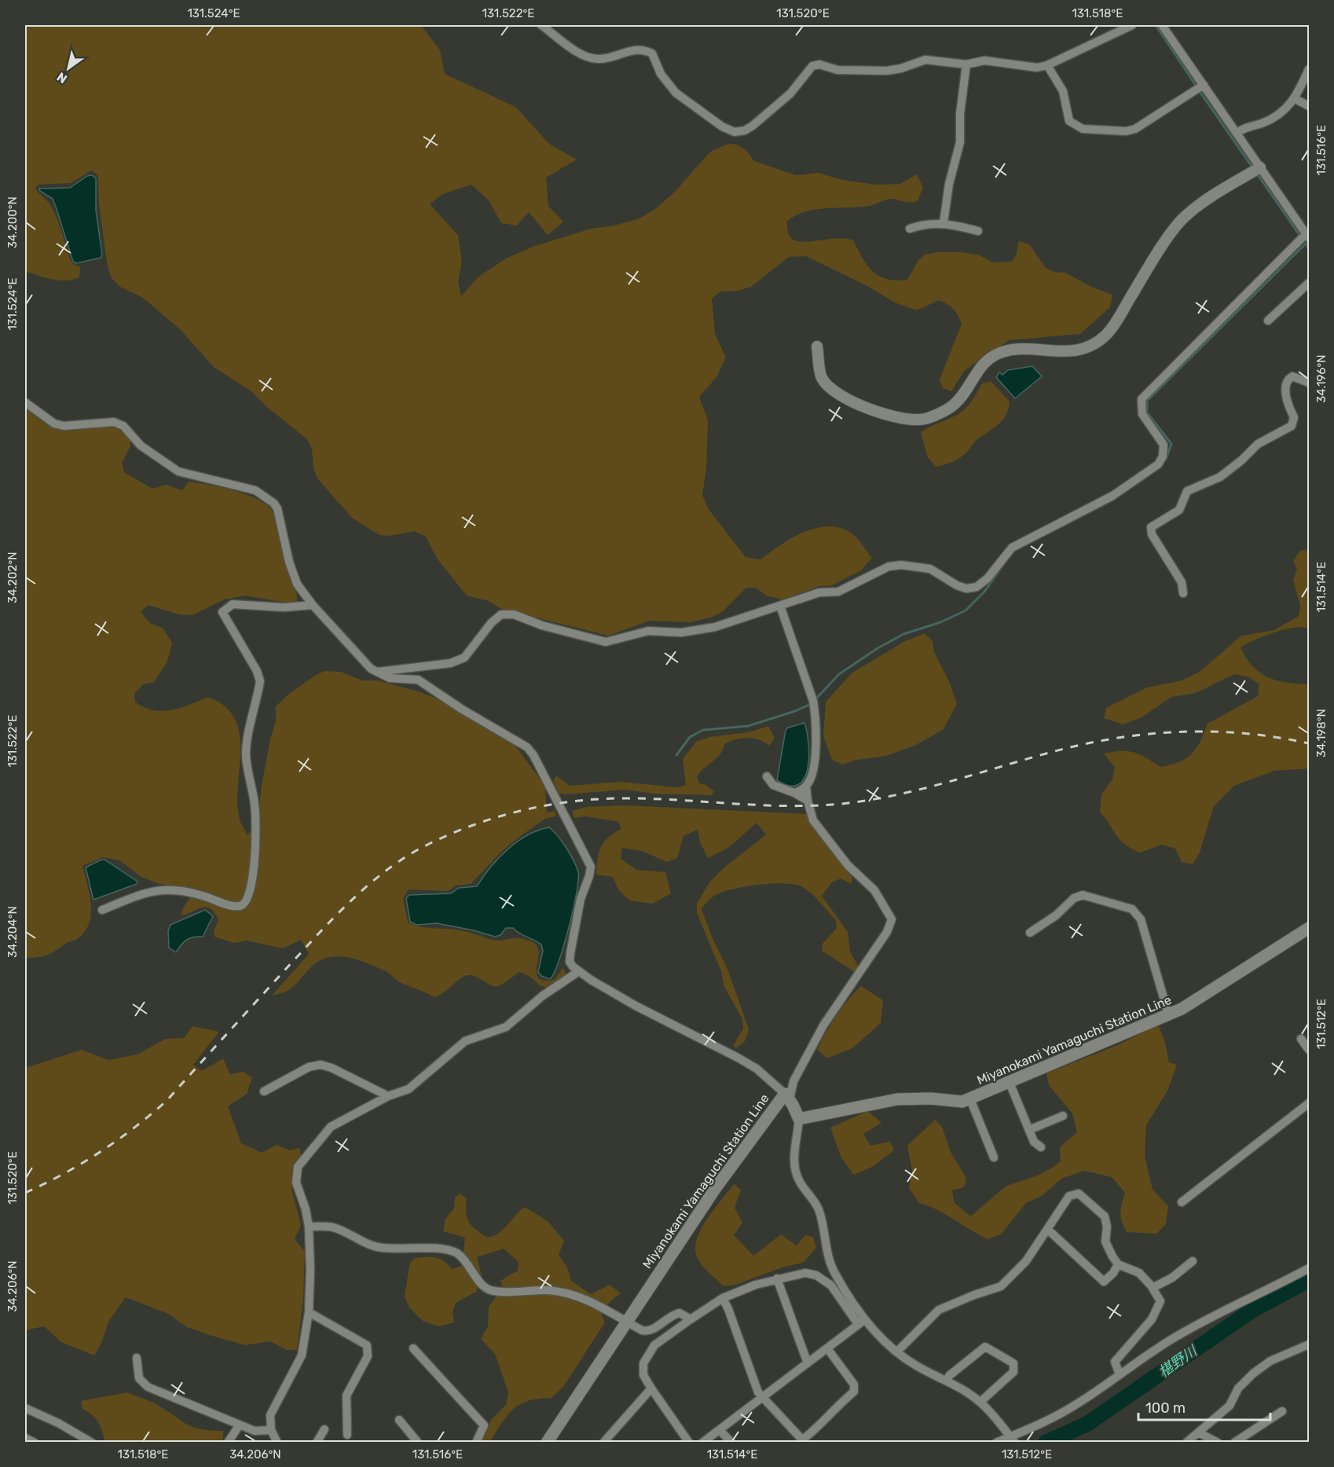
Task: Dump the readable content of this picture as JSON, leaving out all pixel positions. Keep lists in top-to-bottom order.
{
  "streets": {
    "main road": ["Miyanokami Yamaguchi Station Line"]
  },
  "water": ["椹野川"],
  "scale_bar": "100 m",
  "north": "bottom left",
  "coordinates": [
    "131.524°E",
    "131.522°E",
    "131.520°E",
    "131.518°E",
    "131.516°E",
    "34.200°N",
    "34.196°N",
    "34.202°N",
    "131.514°E",
    "34.198°N",
    "34.204°N",
    "131.512°E",
    "34.206°N"
  ]
}
